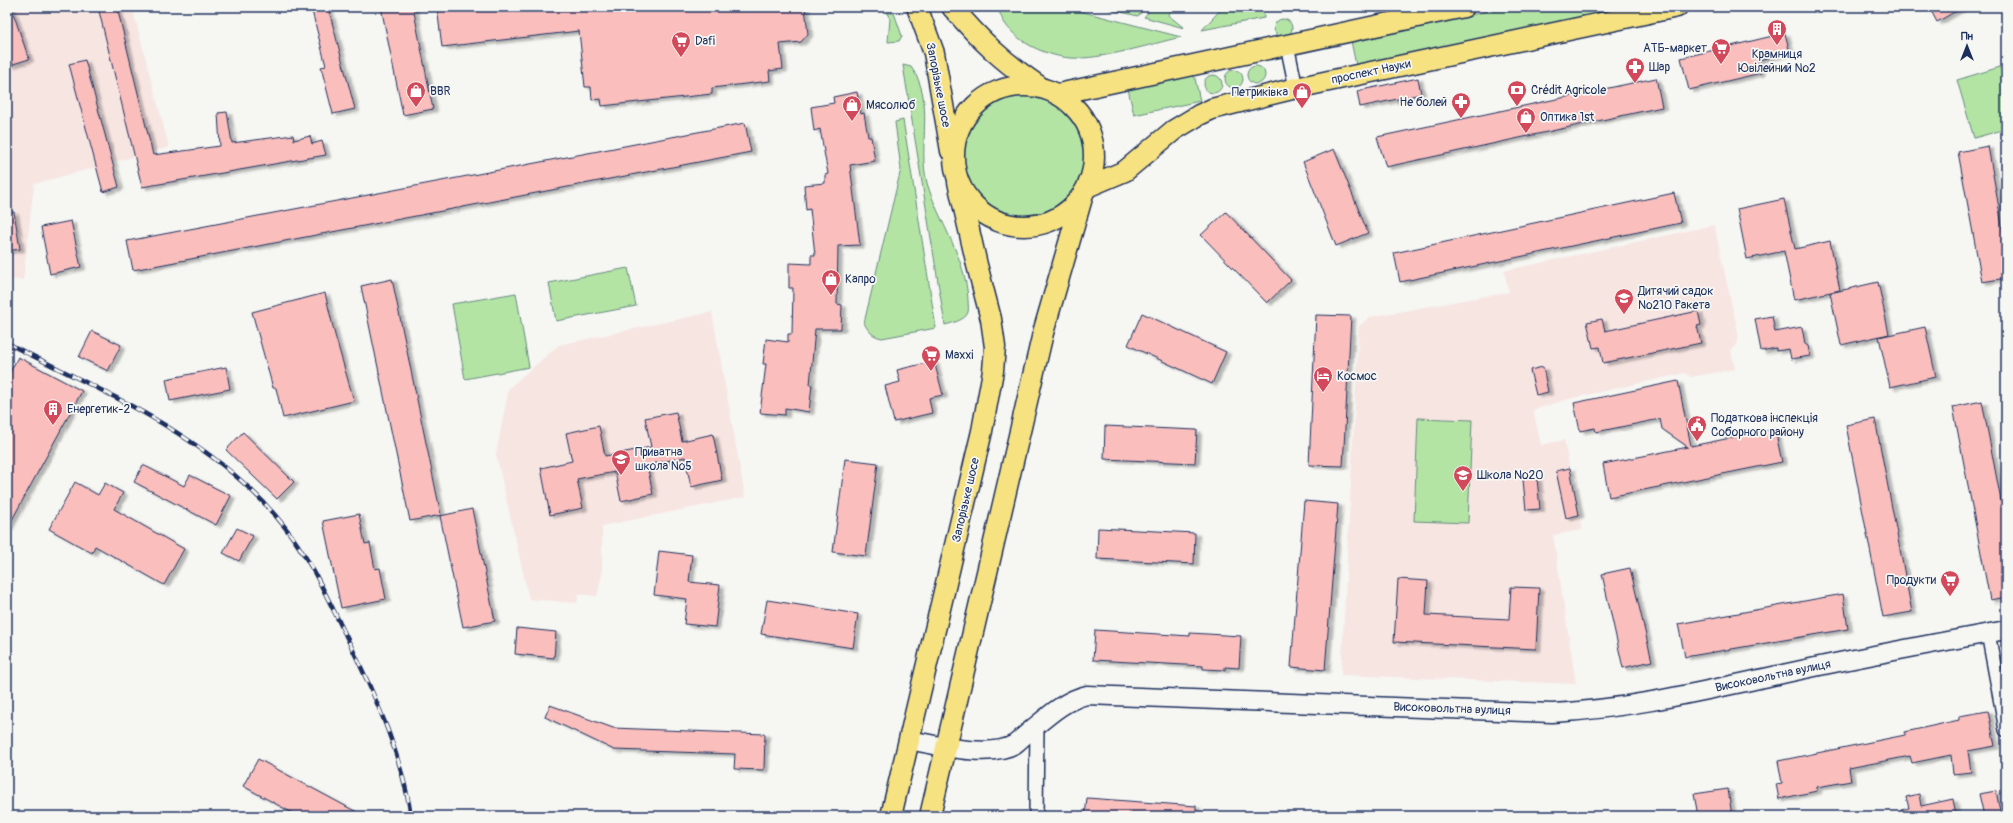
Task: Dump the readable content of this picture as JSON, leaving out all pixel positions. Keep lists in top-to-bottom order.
{
  "streets": {
    "main road": ["проспект Науки", "Запорізьке шосе", "Високовольтна вулиця"]
  },
  "crossings": [
    ["проспект Науки", "Запорізьке шосе"],
    ["Запорізьке шосе", "Високовольтна вулиця"]
  ],
  "places": {
    "building": ["Крамниця Ювілейний №2", "Енергетик-2"],
    "supermarket": [
      "Dafi",
      "АТБ-маркет",
      "Maxxi",
      "Продукти"
    ],
    "pharmacy": ["Шар", "Не болей"],
    "bank": ["Crédit Agricole"],
    "shop": [
      "BBR",
      "Петриківка",
      "Мясолюб",
      "Оптика 1st",
      "Капро"
    ],
    "school or university": ["Дитячий садок №210 Ракета", "Приватна школа №5", "Школа №20"],
    "hotel": ["Космос"],
    "public building": ["Податкова інспекція Соборного району"]
  },
  "north": "top"
}
